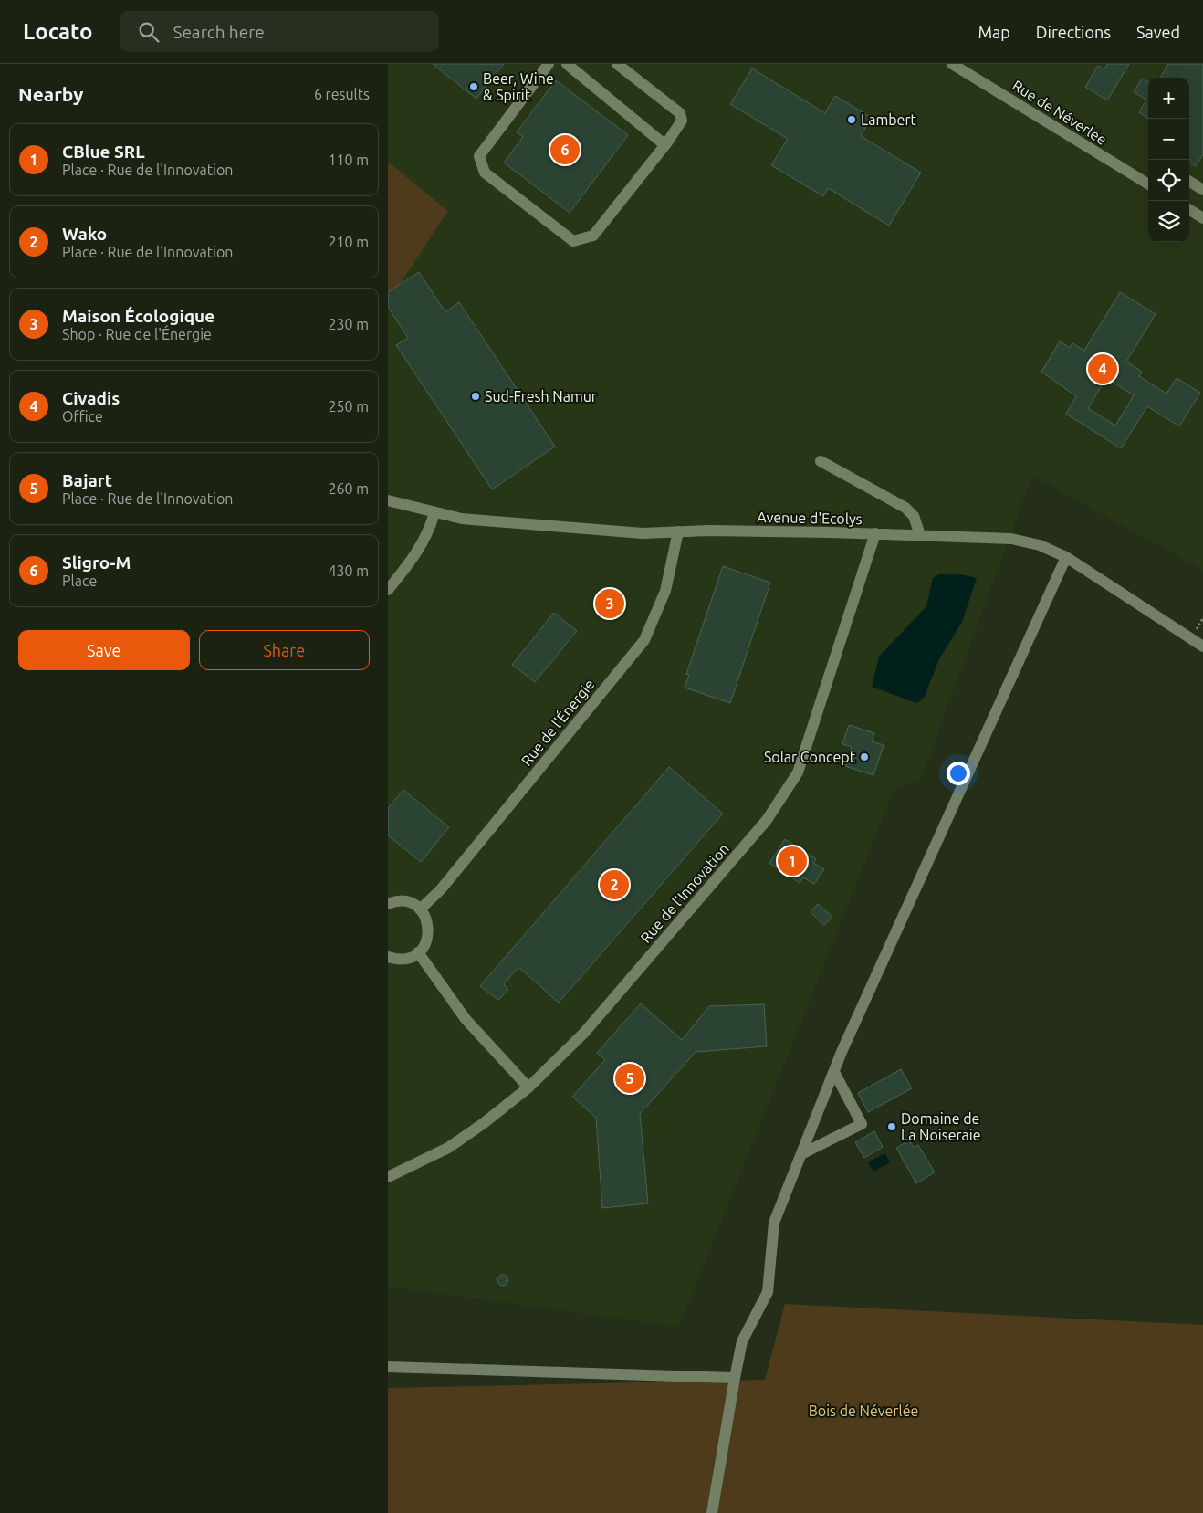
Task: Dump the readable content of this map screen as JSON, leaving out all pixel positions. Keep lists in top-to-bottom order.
{
  "streets": {
    "street": [
      "Rue de Néverlée",
      "Avenue d'Ecolys",
      "Rue de l'Énergie",
      "Rue de l'Innovation"
    ]
  },
  "crossings": [
    ["Avenue d'Ecolys", "Rue de l'Énergie"],
    ["Avenue d'Ecolys", "Rue de l'Innovation"]
  ],
  "parks": ["Bois de Néverlée"],
  "places": [
    "Beer, Wine & Spirit",
    "Lambert",
    "Sud-Fresh Namur",
    "Solar Concept",
    "Domaine de La Noiseraie"
  ],
  "page": {
    "header": "Locato",
    "search": "Search here",
    "nav": ["Map", "Directions", "Saved"],
    "heading": ["Nearby", "6 results"],
    "map_buttons": ["+", "−"],
    "list": [
      {
        "mark": "1",
        "name": "CBlue SRL",
        "note": "Place · Rue de l'Innovation",
        "value": "110 m"
      },
      {
        "mark": "2",
        "name": "Wako",
        "note": "Place · Rue de l'Innovation",
        "value": "210 m"
      },
      {
        "mark": "3",
        "name": "Maison Écologique",
        "note": "Shop · Rue de l'Énergie",
        "value": "230 m"
      },
      {
        "mark": "4",
        "name": "Civadis",
        "note": "Office",
        "value": "250 m"
      },
      {
        "mark": "5",
        "name": "Bajart",
        "note": "Place · Rue de l'Innovation",
        "value": "260 m"
      },
      {
        "mark": "6",
        "name": "Sligro-M",
        "note": "Place",
        "value": "430 m"
      }
    ],
    "pins": [
      "6",
      "4",
      "3",
      "1",
      "2",
      "5"
    ],
    "buttons": ["Save", "Share"]
  }
}
